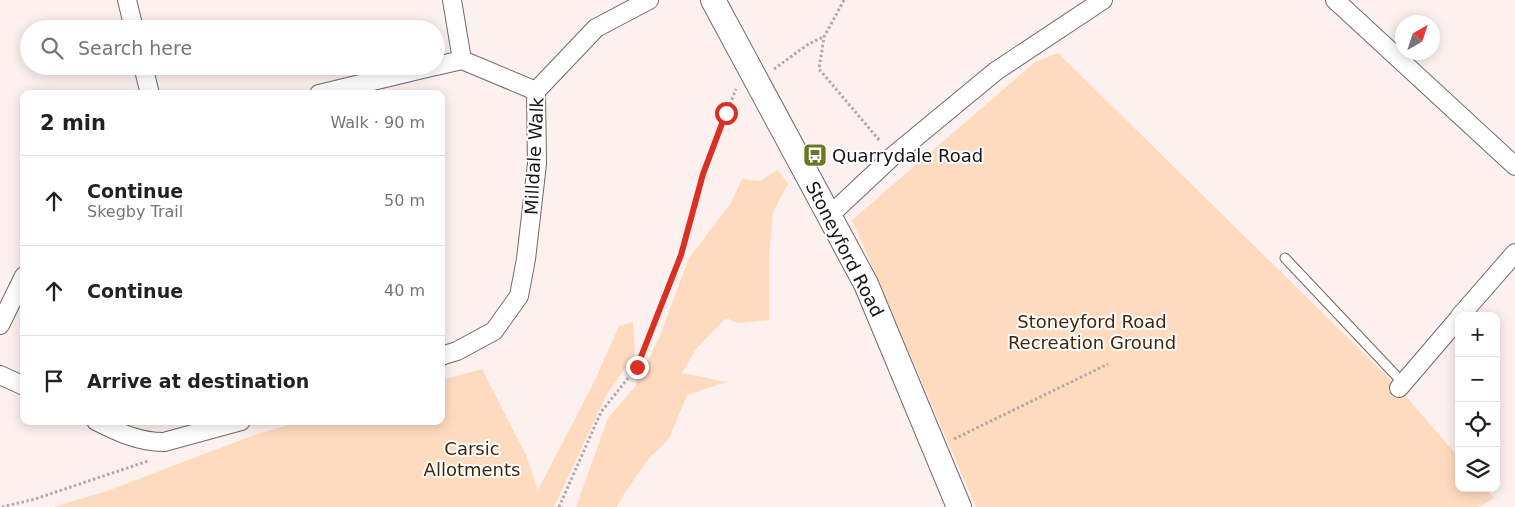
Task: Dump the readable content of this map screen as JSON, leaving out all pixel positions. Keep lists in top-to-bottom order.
{
  "streets": {
    "main road": ["Stoneyford Road"],
    "street": ["Milldale Walk"]
  },
  "parks": ["Stoneyford Road Recreation Ground", "Carsic Allotments"],
  "places": {
    "bus stop": ["Quarrydale Road"]
  },
  "north": "top right",
  "page": {
    "search": "Search here",
    "heading": ["2 min", "Walk · 90 m"],
    "list": [
      ["Continue", "Skegby Trail", "50 m"],
      ["Continue", "40 m"],
      "Arrive at destination"
    ],
    "map_buttons": ["+", "−"]
  }
}
